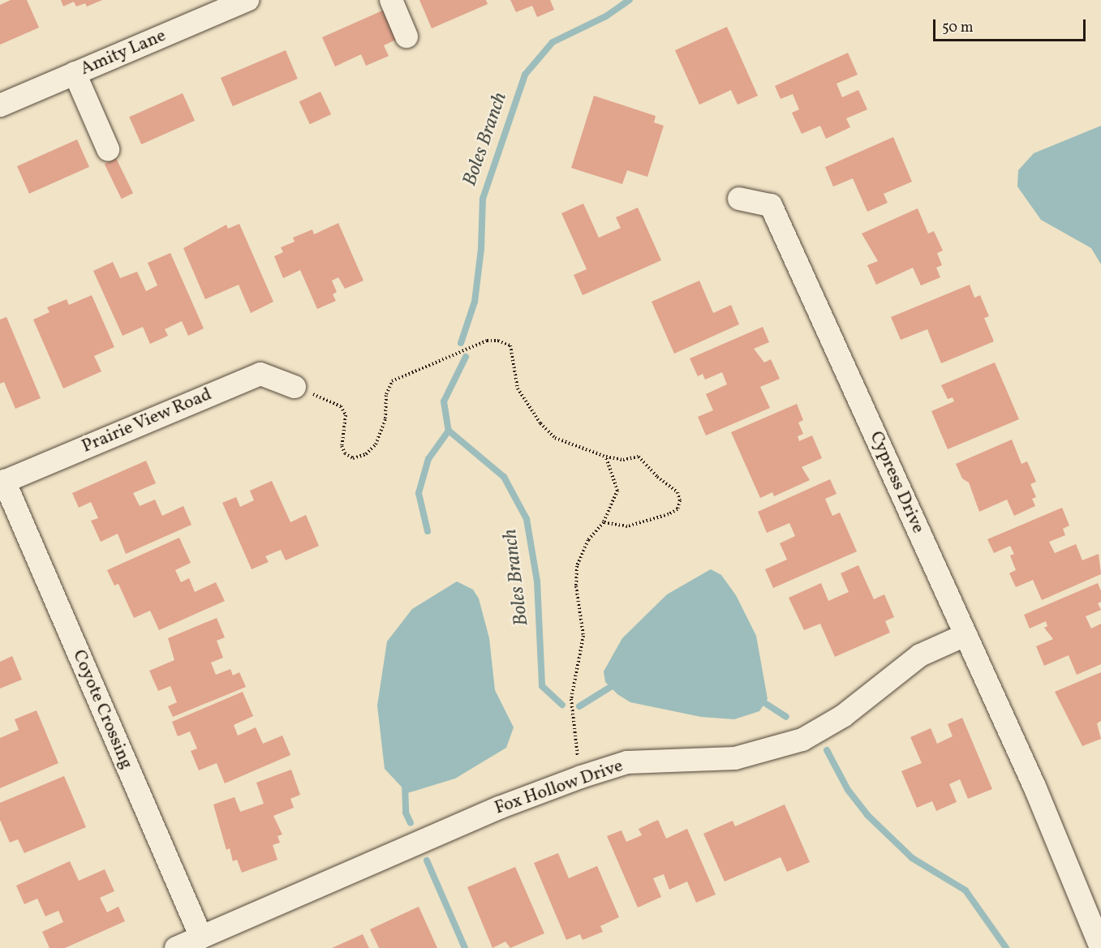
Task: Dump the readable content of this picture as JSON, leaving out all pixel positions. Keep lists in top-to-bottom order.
{
  "streets": {
    "street": [
      "Amity Lane",
      "Prairie View Road",
      "Cypress Drive",
      "Coyote Crossing",
      "Fox Hollow Drive"
    ]
  },
  "crossings": [
    ["Prairie View Road", "Coyote Crossing"],
    ["Cypress Drive", "Fox Hollow Drive"],
    ["Coyote Crossing", "Fox Hollow Drive"]
  ],
  "water": ["Boles Branch"],
  "scale_bar": "50 m"
}
